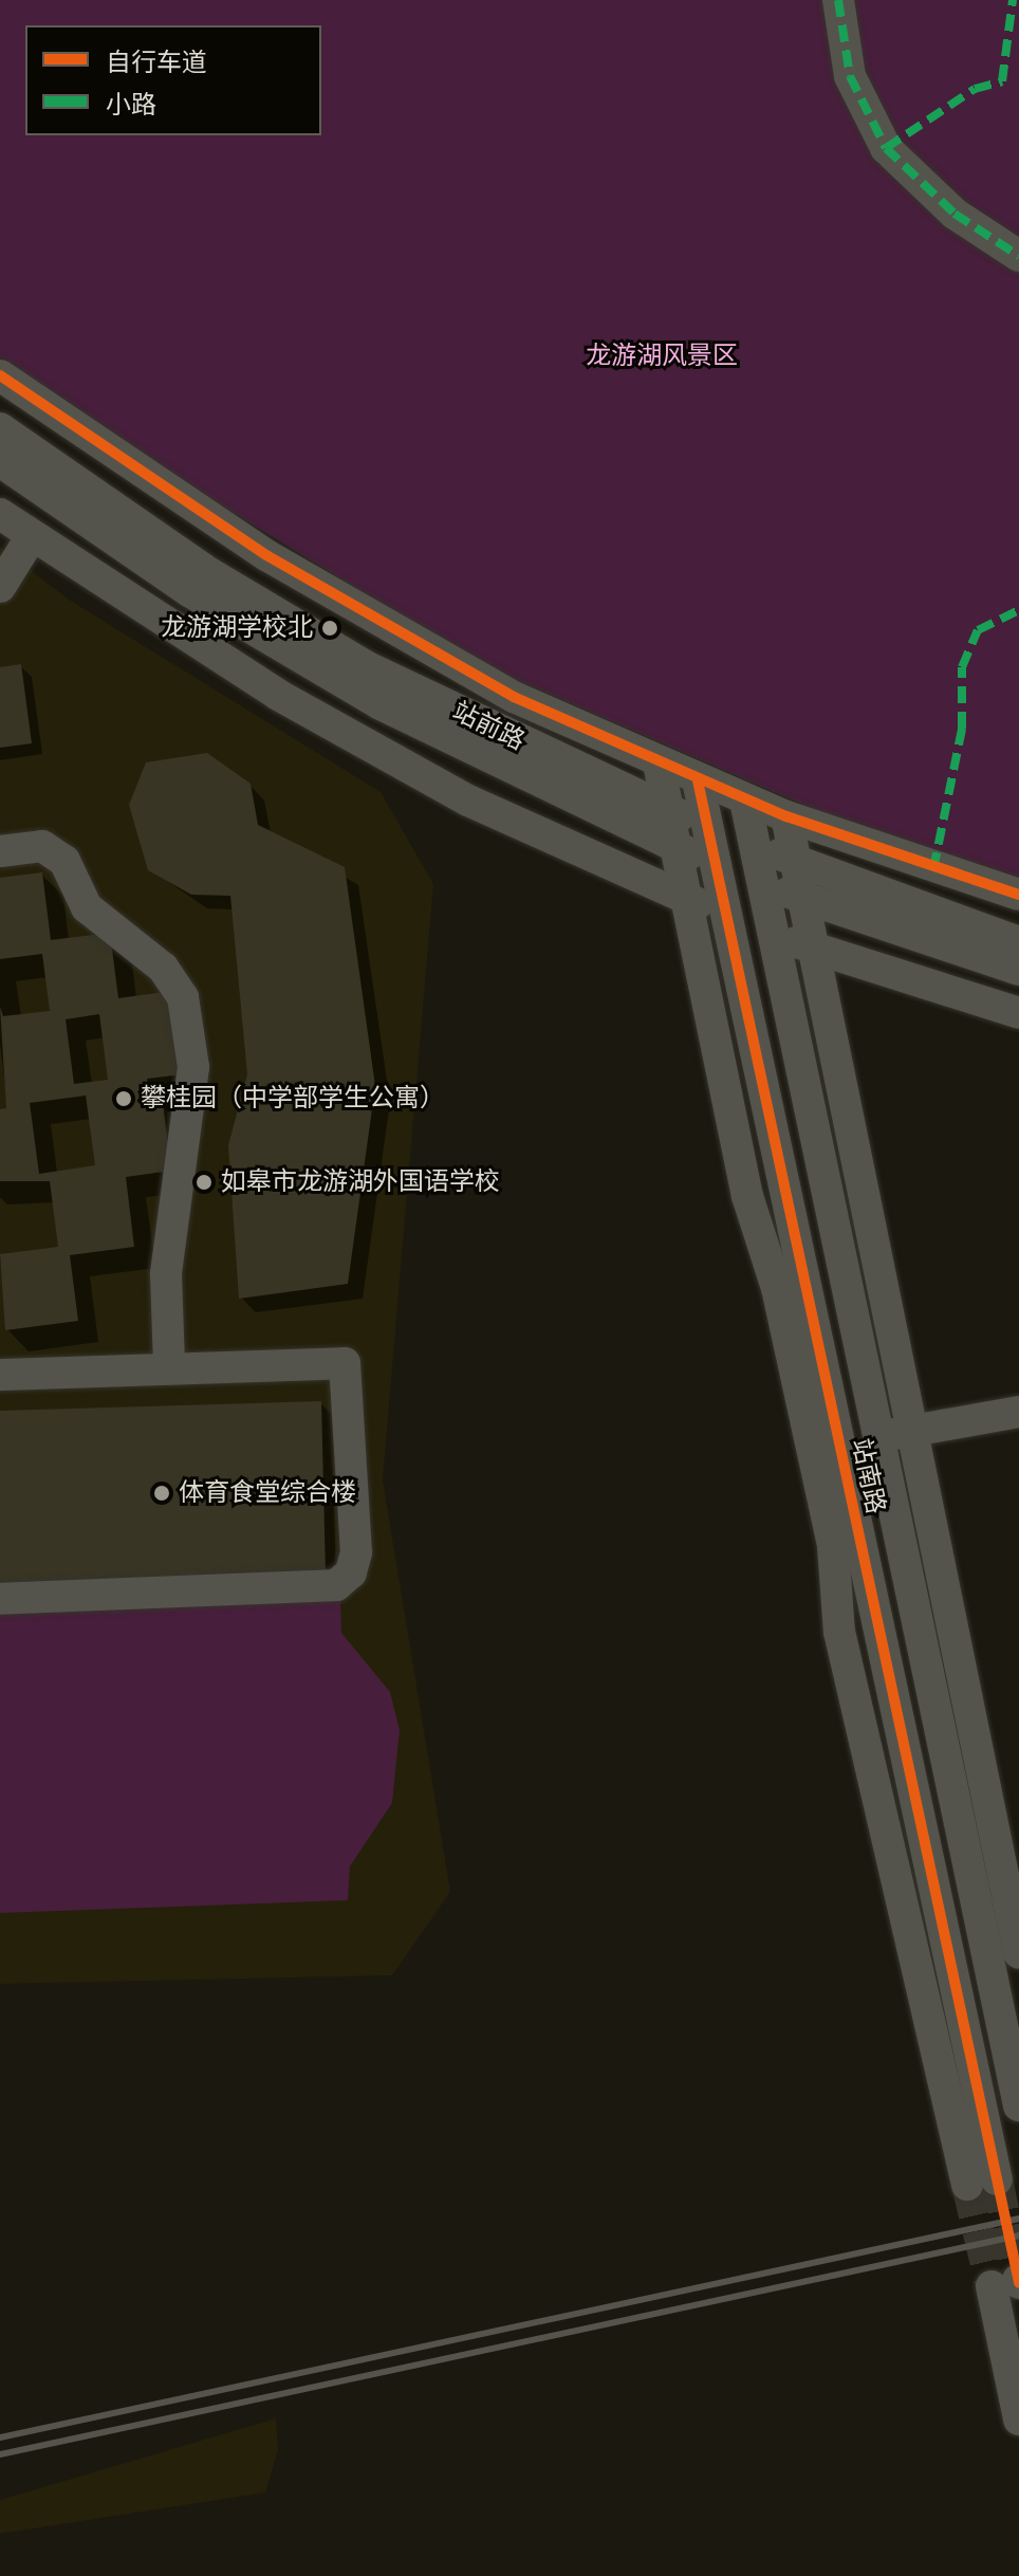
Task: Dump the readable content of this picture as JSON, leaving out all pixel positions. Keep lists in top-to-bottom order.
{
  "streets": {
    "street": ["站前路", "站南路"]
  },
  "crossings": [
    ["站前路", "站南路"]
  ],
  "parks": ["龙游湖风景区"],
  "places": [
    "龙游湖学校北",
    "攀桂园（中学部学生公寓）",
    "如皋市龙游湖外国语学校",
    "体育食堂综合楼"
  ],
  "legend": ["自行车道", "小路"]
}
